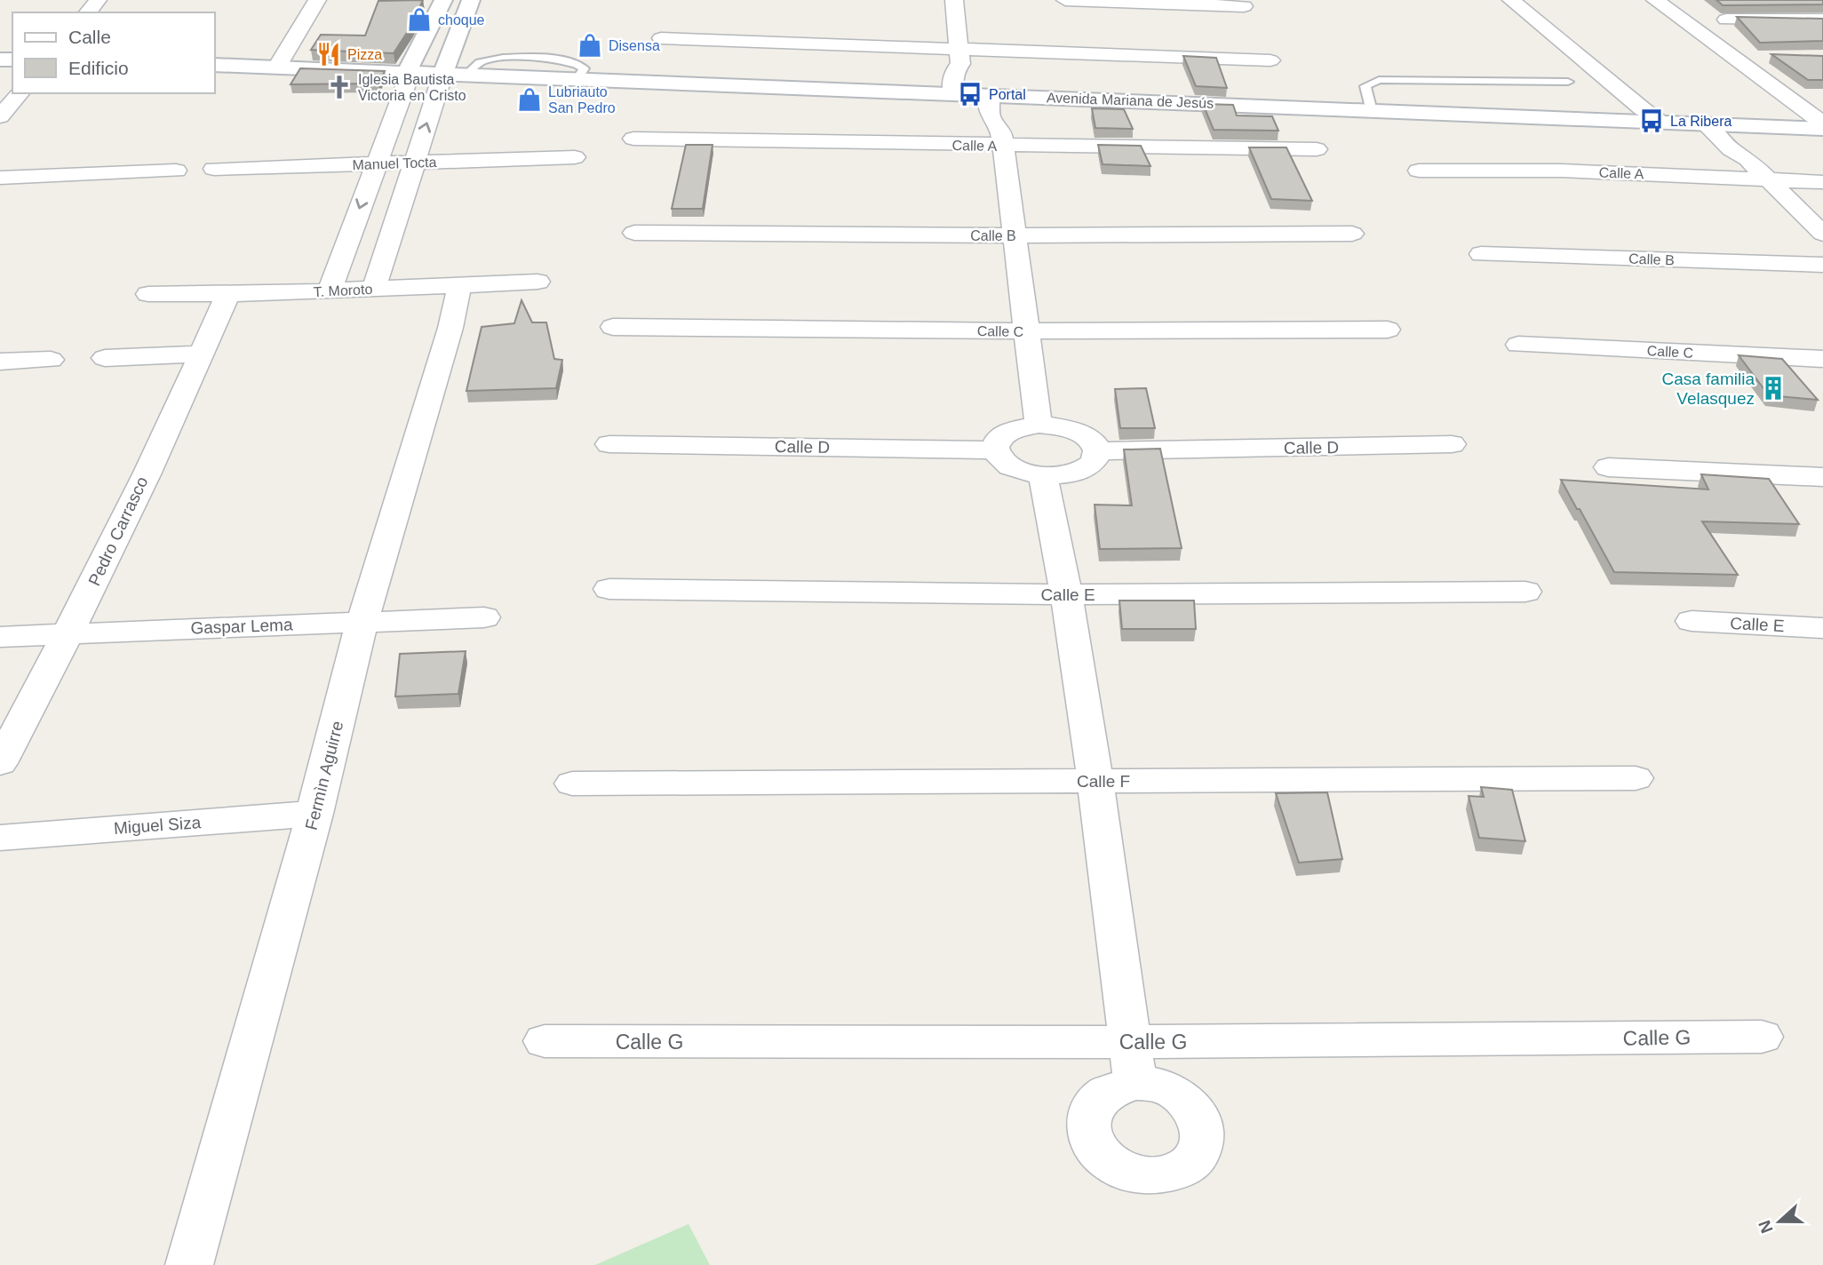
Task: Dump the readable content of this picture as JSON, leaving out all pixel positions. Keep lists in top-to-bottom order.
{
  "streets": {
    "street": [
      "Avenida Mariana de Jesús",
      "Calle A",
      "Manuel Tocta",
      "Calle B",
      "T. Moroto",
      "Calle C",
      "Calle D",
      "Pedro Carrasco",
      "Calle E",
      "Gaspar Lema",
      "Fermìn Aguirre",
      "Calle F",
      "Miguel Siza",
      "Calle G"
    ]
  },
  "crossings": [
    ["T. Moroto", "Pedro Carrasco"],
    ["T. Moroto", "Fermìn Aguirre"],
    ["Pedro Carrasco", "Gaspar Lema"],
    ["Gaspar Lema", "Fermìn Aguirre"],
    ["Fermìn Aguirre", "Miguel Siza"]
  ],
  "places": {
    "shop": ["choque", "Disensa", "Lubriauto San Pedro"],
    "restaurant": ["Pizza"],
    "church": ["Iglesia Bautista Victoria en Cristo"],
    "bus stop": ["Portal", "La Ribera"],
    "building": ["Casa familia Velasquez"]
  },
  "legend": ["Calle", "Edificio"],
  "north": "left"
}
